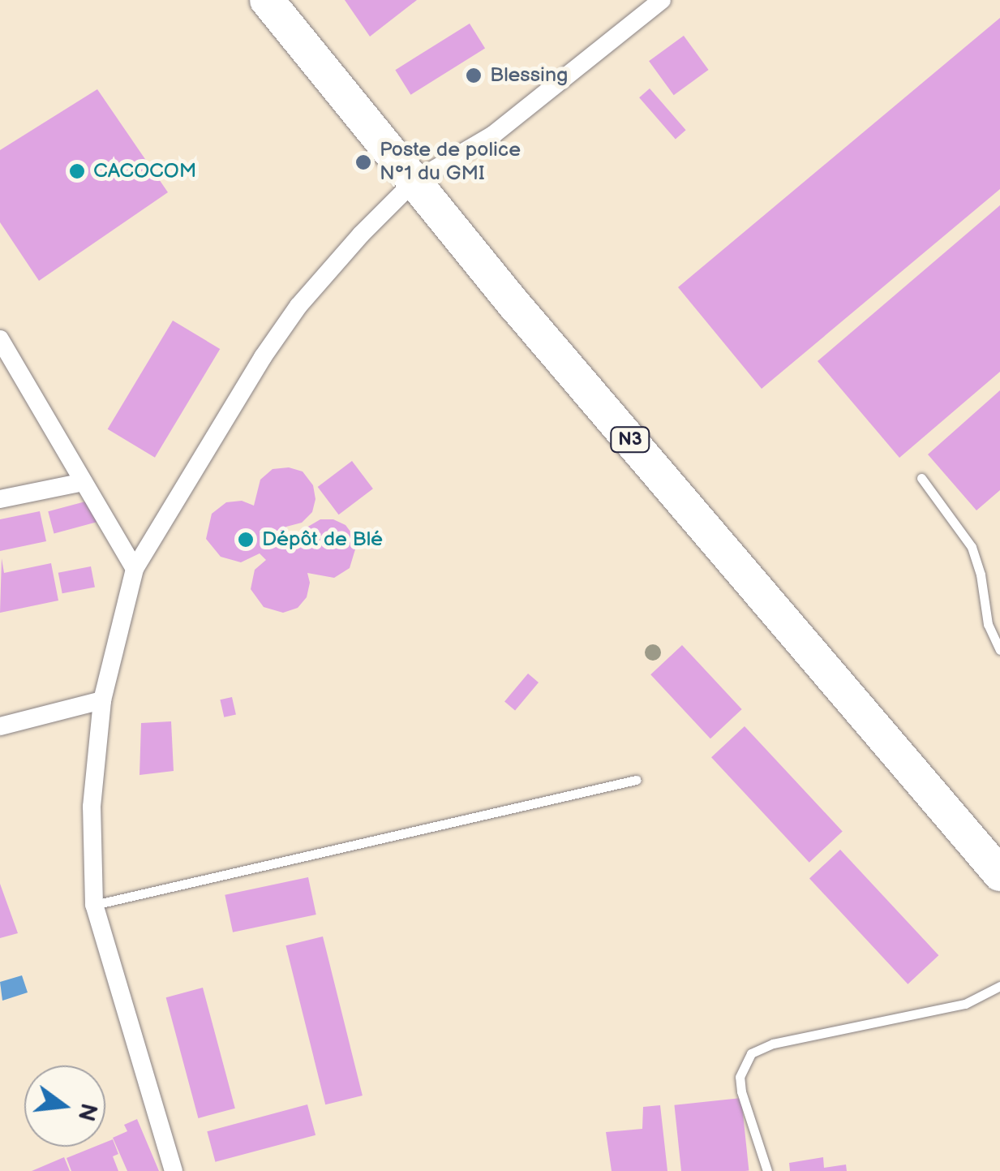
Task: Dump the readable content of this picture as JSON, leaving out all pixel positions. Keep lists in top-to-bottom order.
{
  "streets": {
    "highway": ["N3"]
  },
  "places": [
    "Blessing",
    "Poste de police N°1 du GMI",
    "CACOCOM",
    "Dépôt de Blé"
  ],
  "north": "right"
}
